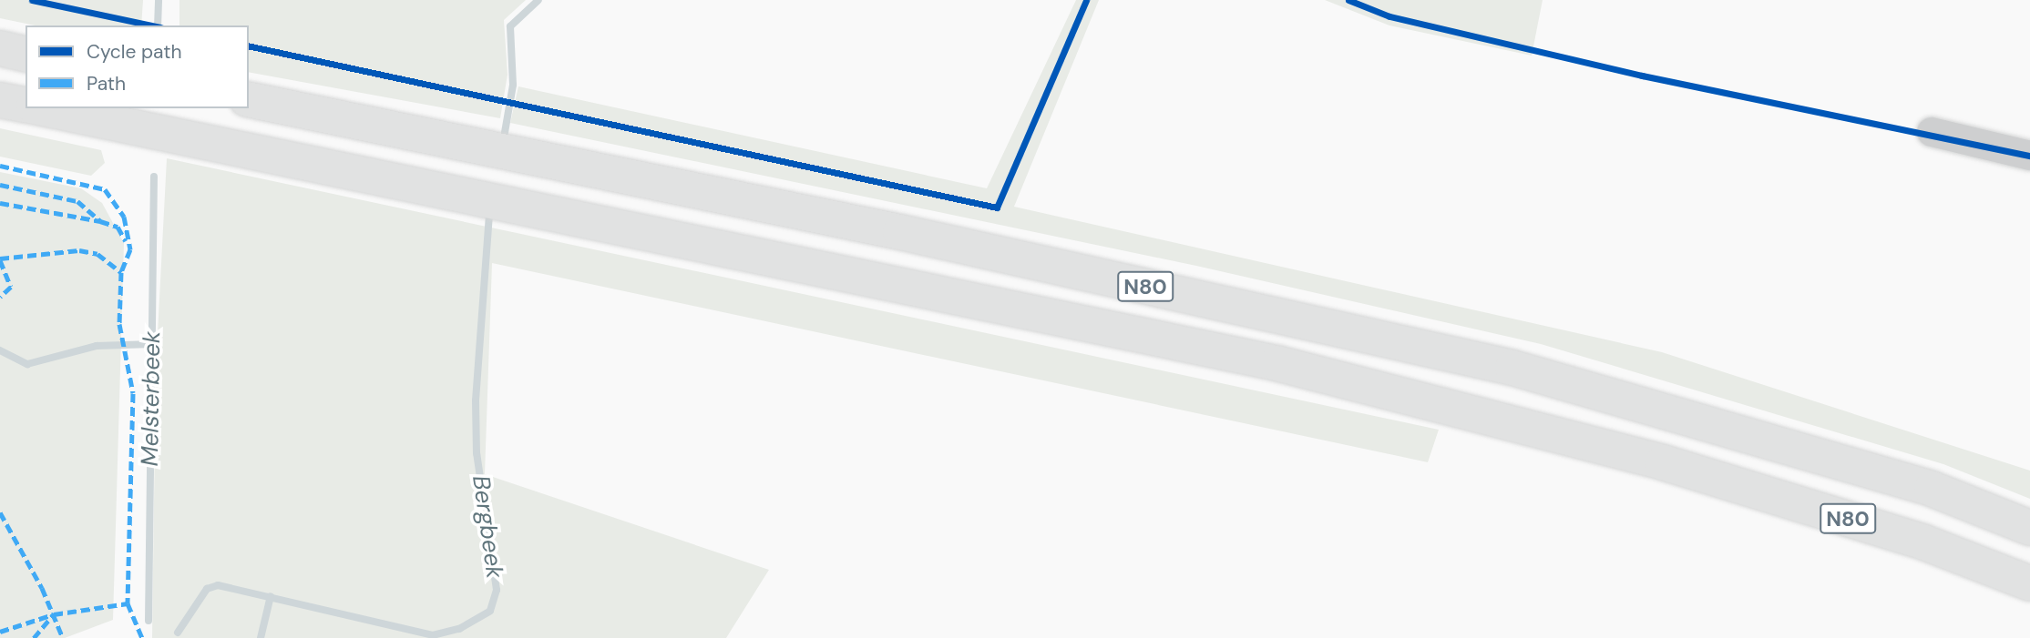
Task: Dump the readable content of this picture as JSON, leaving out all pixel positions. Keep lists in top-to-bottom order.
{
  "streets": {
    "highway": ["N80"]
  },
  "water": ["Melsterbeek", "Bergbeek"],
  "legend": ["Cycle path", "Path"]
}
